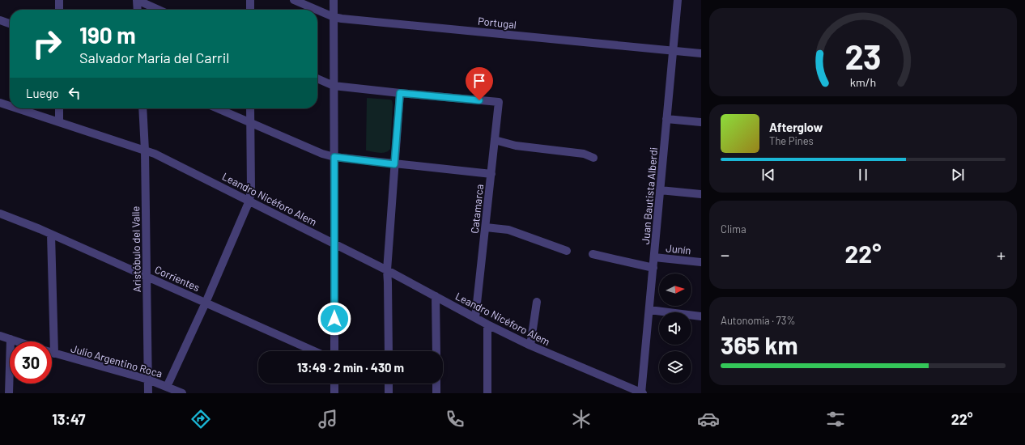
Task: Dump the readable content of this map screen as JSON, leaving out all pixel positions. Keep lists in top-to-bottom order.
{
  "streets": {
    "street": [
      "Portugal",
      "Juan Bautista Alberdi",
      "Leandro Nicéforo Alem",
      "Catamarca",
      "Aristóbulo del Valle",
      "Junín",
      "Corrientes",
      "Julio Argentino Roca"
    ]
  },
  "crossings": [
    ["Portugal", "Juan Bautista Alberdi"],
    ["Juan Bautista Alberdi", "Leandro Nicéforo Alem"],
    ["Juan Bautista Alberdi", "Junín"],
    ["Leandro Nicéforo Alem", "Catamarca"],
    ["Leandro Nicéforo Alem", "Aristóbulo del Valle"],
    ["Aristóbulo del Valle", "Corrientes"],
    ["Aristóbulo del Valle", "Julio Argentino Roca"]
  ],
  "north": "right",
  "page": {
    "turn": ["190 m", "Salvador María del Carril"],
    "then": "Luego",
    "song": ["Afterglow", "The Pines"],
    "tile": [
      "Clima",
      ["Autonomía · 73%", "365 km"]
    ],
    "heat": ["−", "22°", "+"],
    "limit": "30",
    "trip": "13:49 · 2 min · 430 m",
    "tabs": ["13:47", "22°"],
    "gauge": ["23", "km/h"]
  }
}
